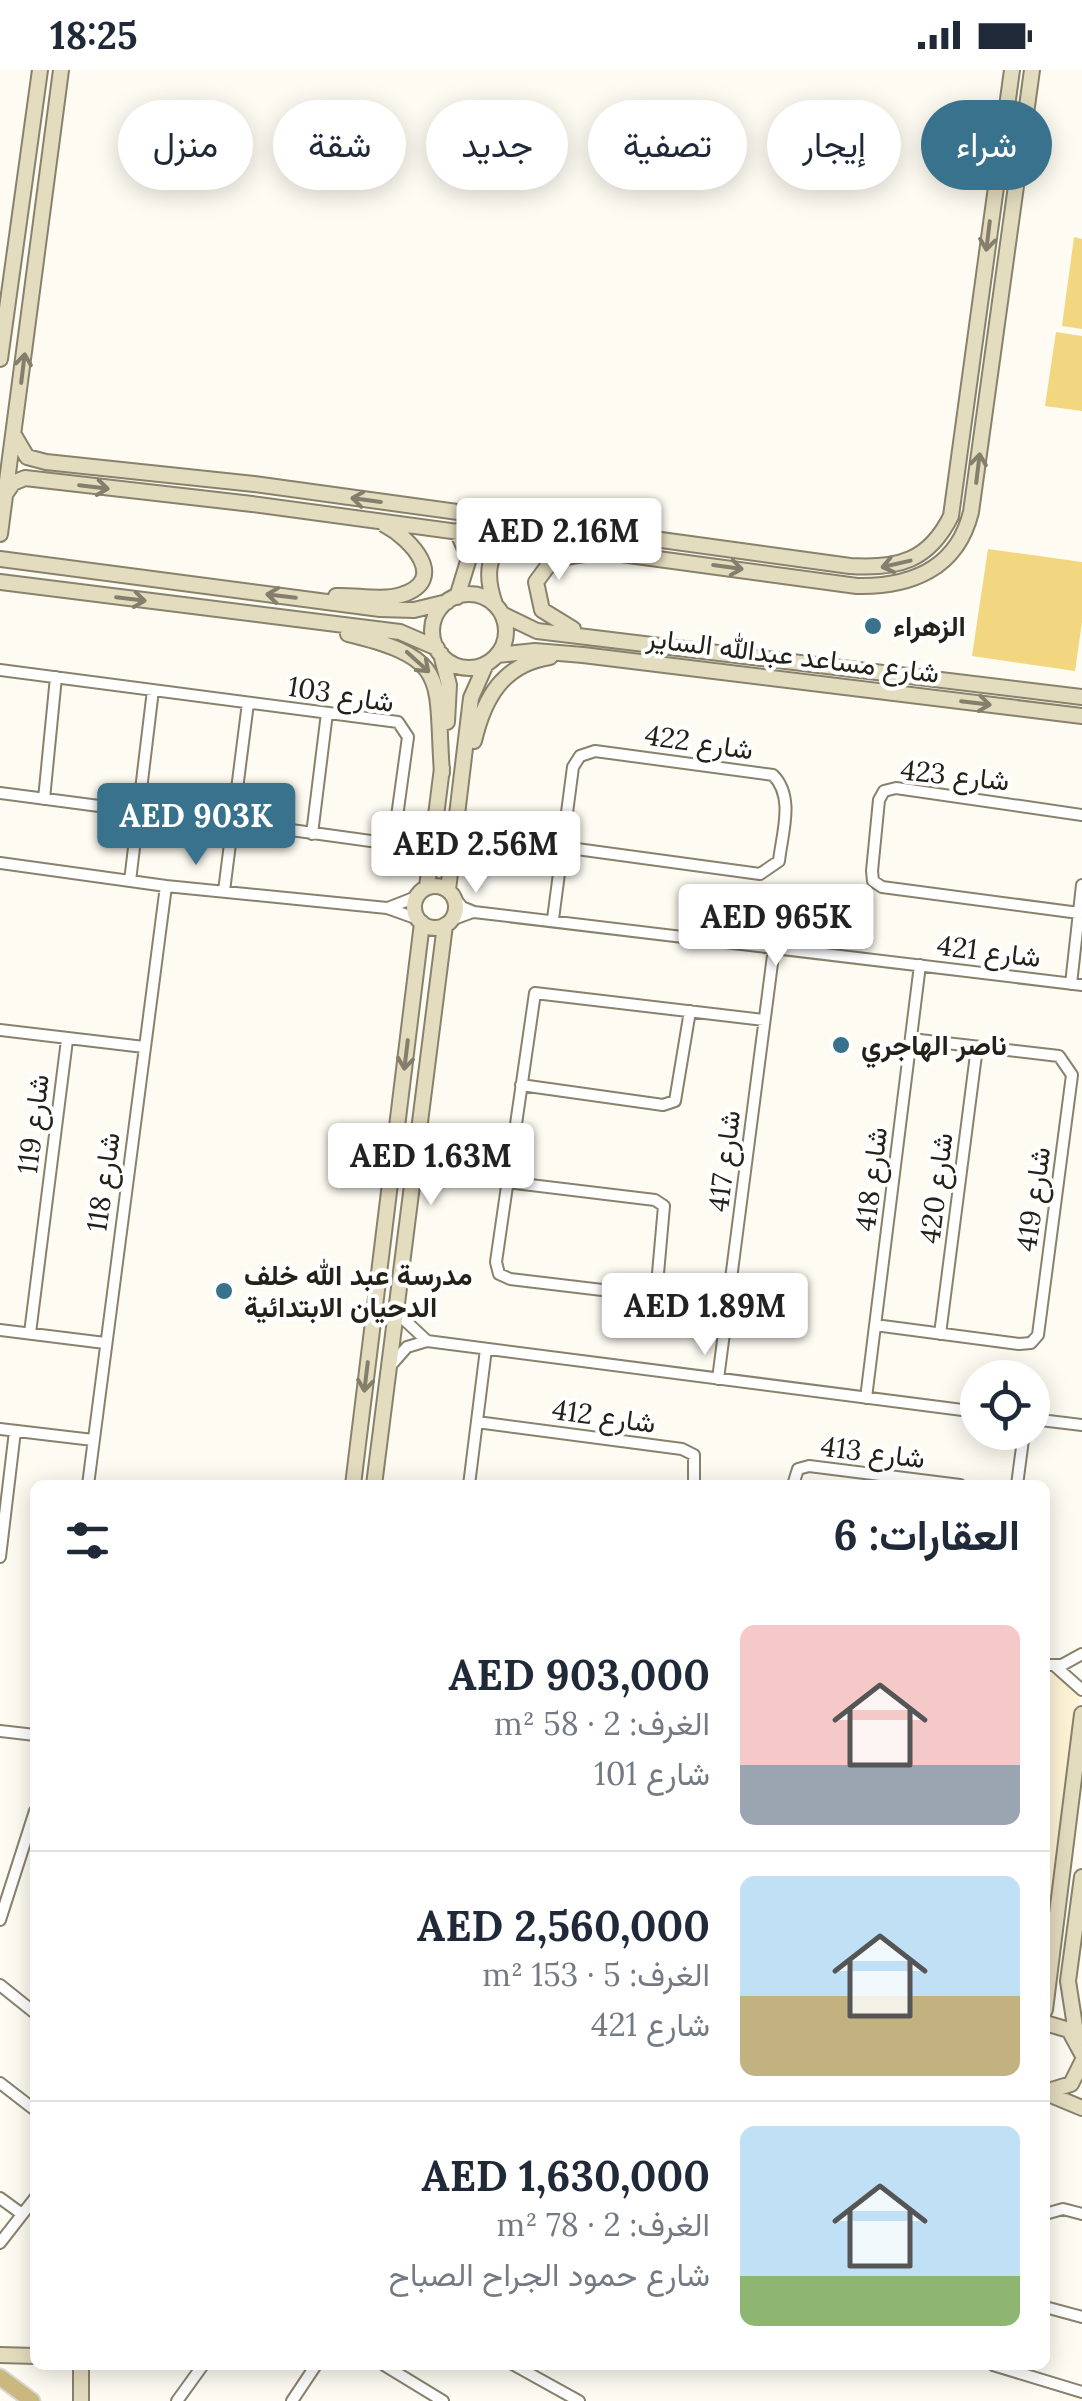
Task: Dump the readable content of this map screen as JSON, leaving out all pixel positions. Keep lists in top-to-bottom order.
{
  "streets": {
    "street": [
      "شارع مساعد عبدالله الساير",
      "شارع 103",
      "شارع 422",
      "شارع 423",
      "شارع 421",
      "شارع 119",
      "شارع 417",
      "شارع 418",
      "شارع 118",
      "شارع 420",
      "شارع 419",
      "شارع 412",
      "شارع 413"
    ]
  },
  "crossings": [
    ["شارع 422", "شارع 421"],
    ["شارع 421", "شارع 417"],
    ["شارع 421", "شارع 418"],
    ["شارع 418", "شارع 419"],
    ["شارع 420", "شارع 419"]
  ],
  "places": ["الزهراء", "ناصر الهاجري", "مدرسة عبد الله خلف الدحيان الابتدائية"],
  "page": {
    "status": "18:25",
    "chip": [
      "شراء",
      "إيجار",
      "تصفية",
      "جديد",
      "شقة",
      "منزل"
    ],
    "price": [
      "AED 2.16M",
      "AED 903K",
      "AED 2.56M",
      "AED 965K",
      "AED 1.63M",
      "AED 1.89M"
    ],
    "heading": "العقارات: 6",
    "list": [
      {
        "name": "AED 903,000",
        "note": "الغرف: 2 · 58 m² · شارع 101"
      },
      {
        "name": "AED 2,560,000",
        "note": "الغرف: 5 · 153 m² · شارع 421"
      },
      {
        "name": "AED 1,630,000",
        "note": "الغرف: 2 · 78 m² · شارع حمود الجراح الصباح"
      }
    ]
  }
}
